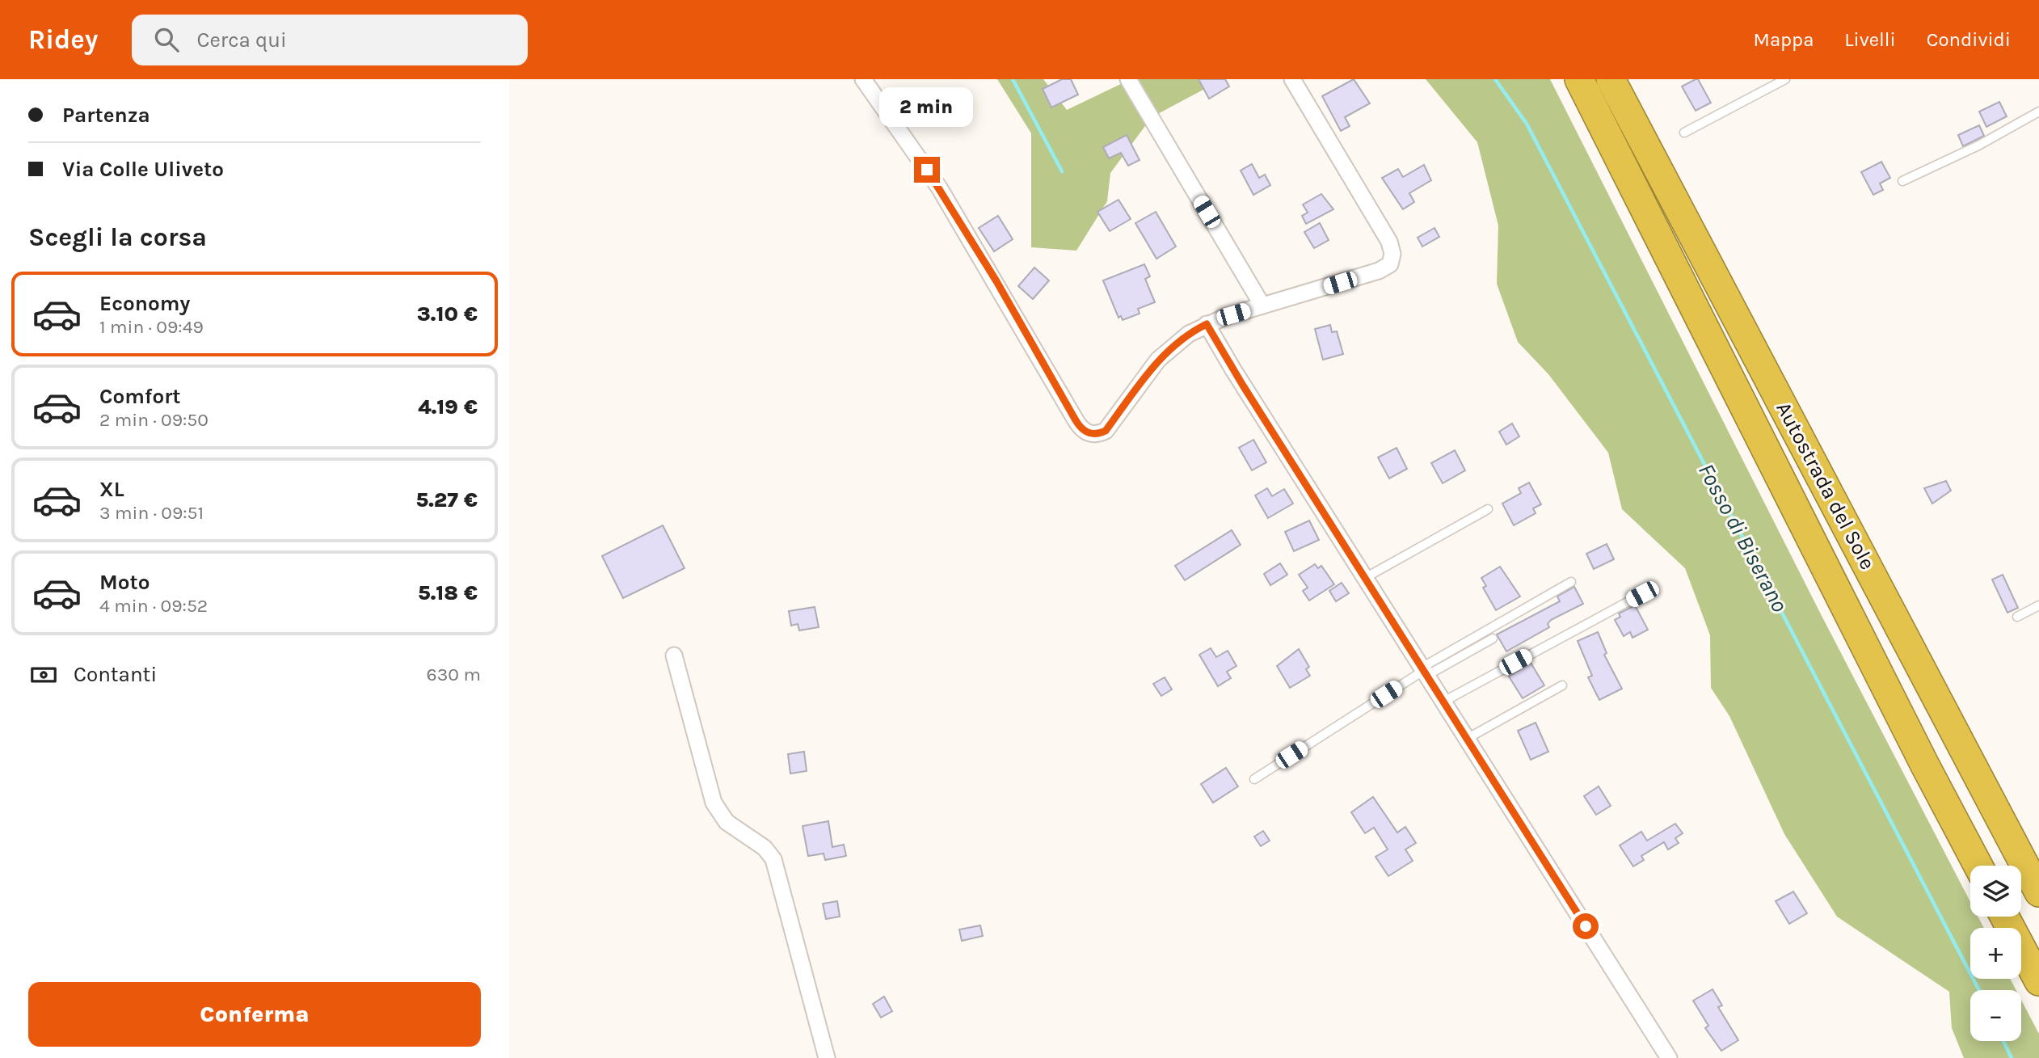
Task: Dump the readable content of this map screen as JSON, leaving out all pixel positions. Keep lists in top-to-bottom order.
{
  "streets": {
    "highway": ["Autostrada del Sole"]
  },
  "water": ["Fosso di Biserano"],
  "page": {
    "header": "Ridey",
    "search": "Cerca qui",
    "nav": ["Mappa", "Livelli", "Condividi"],
    "banner": ["Partenza", "Via Colle Uliveto"],
    "bubble": "2 min",
    "heading": "Scegli la corsa",
    "list": [
      {
        "name": "Economy",
        "note": "1 min · 09:49",
        "value": "3.10 €"
      },
      {
        "name": "Comfort",
        "note": "2 min · 09:50",
        "value": "4.19 €"
      },
      {
        "name": "XL",
        "note": "3 min · 09:51",
        "value": "5.27 €"
      },
      {
        "name": "Moto",
        "note": "4 min · 09:52",
        "value": "5.18 €"
      }
    ],
    "pay": ["Contanti", "630 m"],
    "map_buttons": ["+", "−"],
    "buttons": "Conferma"
  }
}
